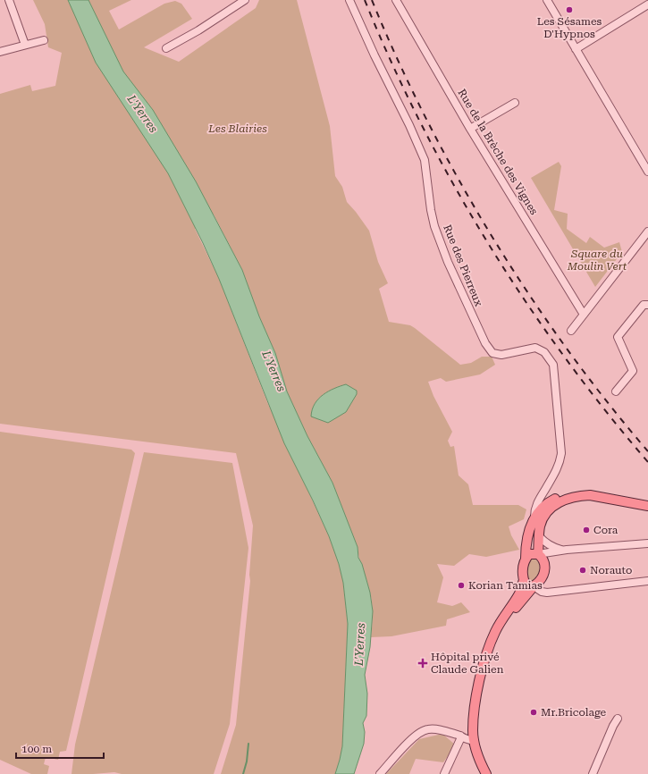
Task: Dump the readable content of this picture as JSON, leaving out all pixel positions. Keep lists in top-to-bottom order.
{
  "streets": {
    "street": ["Rue de la Brèche des Vignes", "Rue des Pierreux"]
  },
  "water": ["L'Yerres"],
  "parks": ["Les Blairies", "Square du Moulin Vert"],
  "places": {
    "other": [
      "Les Sésames D'Hypnos",
      "Cora",
      "Norauto",
      "Korian Tamias",
      "Mr.Bricolage"
    ],
    "health": ["Hôpital privé Claude Galien"]
  },
  "scale_bar": "100 m"
}
